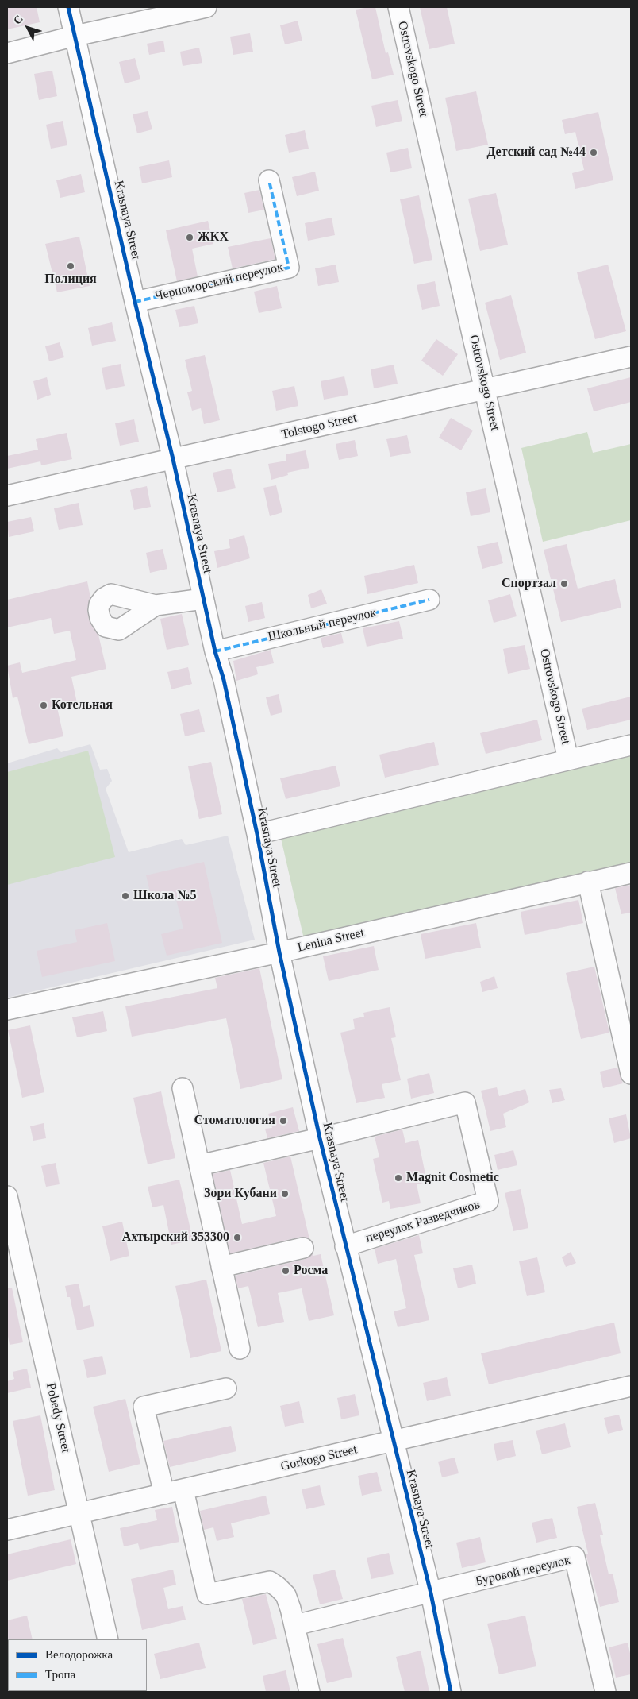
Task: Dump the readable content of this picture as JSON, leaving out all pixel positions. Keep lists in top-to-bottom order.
{
  "streets": {
    "street": [
      "Ostrovskogo Street",
      "Krasnaya Street",
      "Черноморский переулок",
      "Tolstogo Street",
      "Школьный переулок",
      "Lenina Street",
      "переулок Разведчиков",
      "Pobedy Street",
      "Gorkogo Street",
      "Буровой переулок"
    ]
  },
  "crossings": [
    ["Ostrovskogo Street", "Tolstogo Street"],
    ["Krasnaya Street", "Черноморский переулок"],
    ["Krasnaya Street", "Tolstogo Street"],
    ["Krasnaya Street", "Школьный переулок"],
    ["Krasnaya Street", "Lenina Street"],
    ["Krasnaya Street", "переулок Разведчиков"],
    ["Krasnaya Street", "Gorkogo Street"],
    ["Krasnaya Street", "Буровой переулок"],
    ["Pobedy Street", "Gorkogo Street"]
  ],
  "places": [
    "Детский сад №44",
    "ЖКХ",
    "Полиция",
    "Спортзал",
    "Котельная",
    "Школа №5",
    "Стоматология",
    "Magnit Cosmetic",
    "Зори Кубани",
    "Ахтырский 353300",
    "Росма"
  ],
  "legend": ["Велодорожка", "Тропа"],
  "north": "top left"
}
